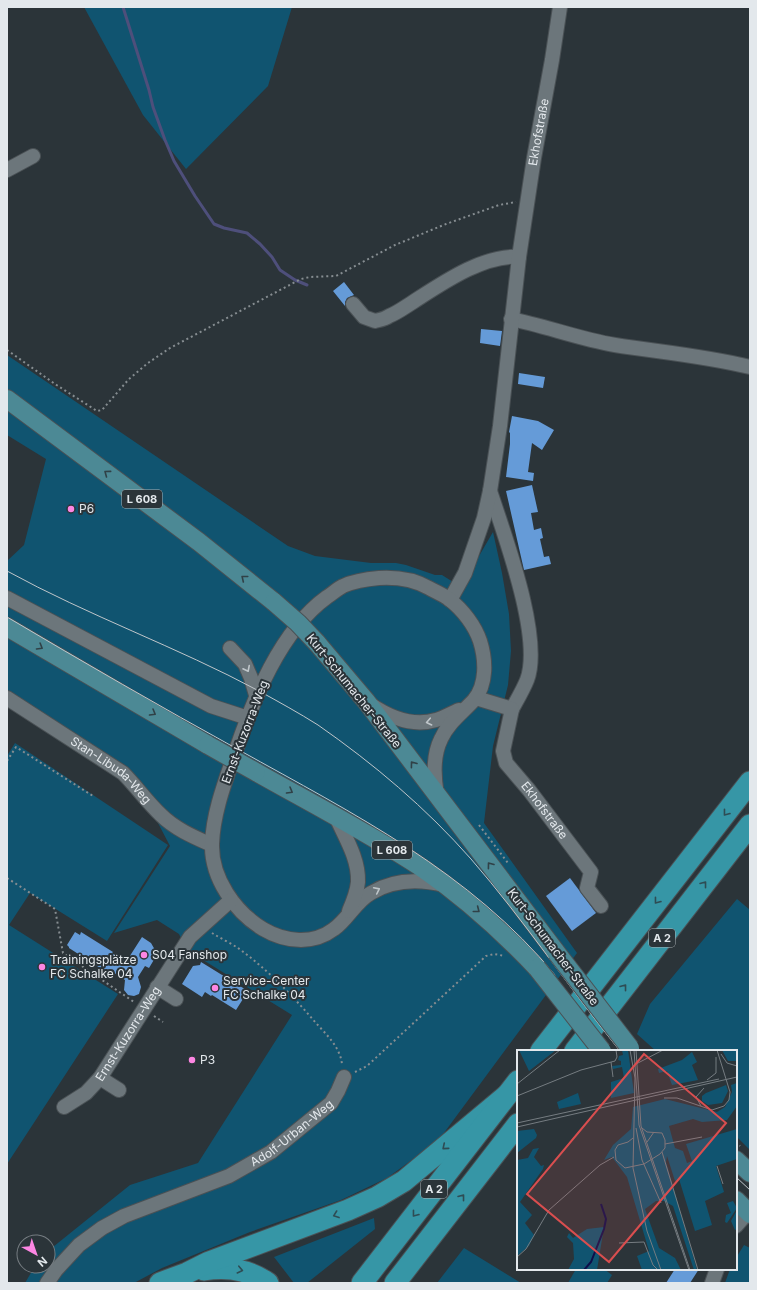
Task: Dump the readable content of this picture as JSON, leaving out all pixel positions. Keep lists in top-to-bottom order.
{
  "streets": {
    "highway": ["A 2"],
    "main road": ["L 608", "Kurt-Schumacher-Straße"],
    "street": [
      "Ekhofstraße",
      "Ernst-Kuzorra-Weg",
      "Stan-Libuda-Weg",
      "Adolf-Urban-Weg"
    ]
  },
  "crossings": [
    ["Ekhofstraße", "Ernst-Kuzorra-Weg"],
    ["Kurt-Schumacher-Straße", "Ernst-Kuzorra-Weg"],
    ["Ernst-Kuzorra-Weg", "Stan-Libuda-Weg"]
  ],
  "places": [
    "P6",
    "S04 Fanshop",
    "Trainingsplätze FC Schalke 04",
    "Service-Center FC Schalke 04",
    "P3"
  ],
  "north": "bottom right"
}
